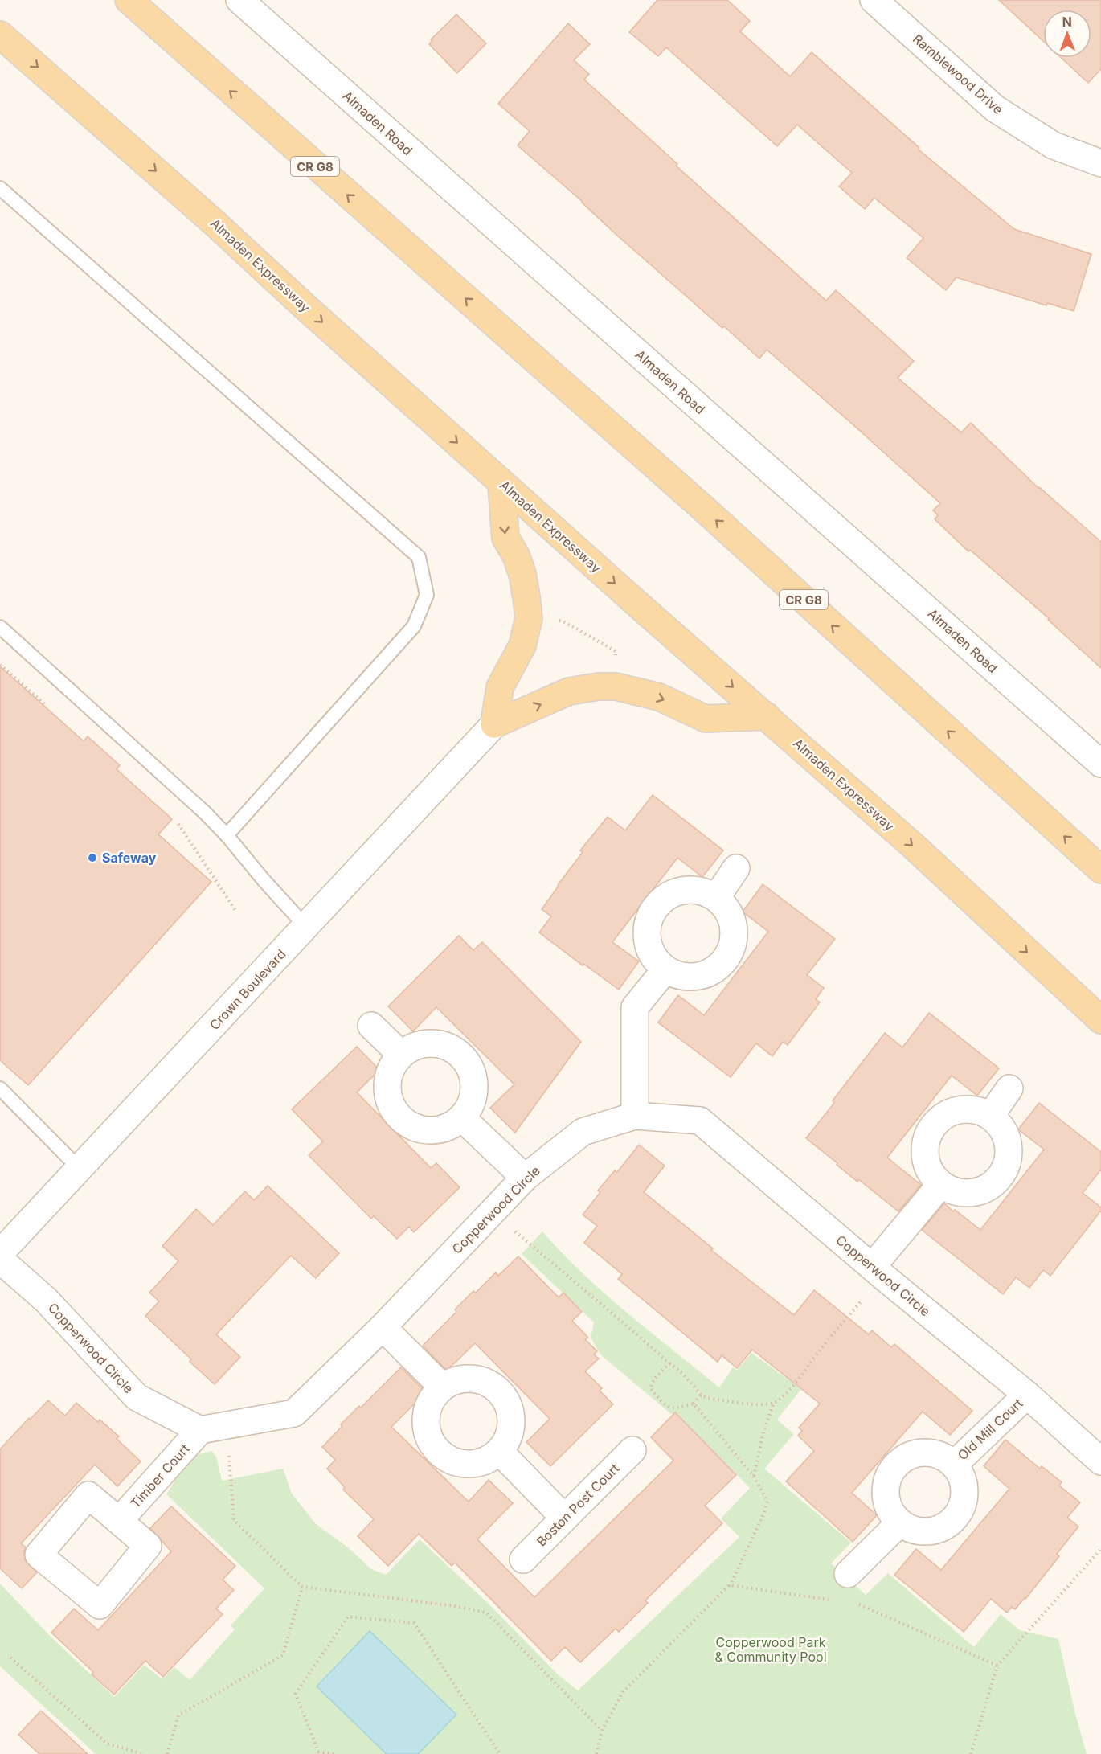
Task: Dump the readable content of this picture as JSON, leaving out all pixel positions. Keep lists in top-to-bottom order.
{
  "streets": {
    "main road": ["CR G8", "Almaden Expressway"],
    "street": [
      "Ramblewood Drive",
      "Almaden Road",
      "Crown Boulevard",
      "Copperwood Circle",
      "Old Mill Court",
      "Timber Court",
      "Boston Post Court"
    ]
  },
  "crossings": [
    ["Copperwood Circle", "Old Mill Court"],
    ["Copperwood Circle", "Timber Court"]
  ],
  "parks": ["Copperwood Park & Community Pool"],
  "places": ["Safeway"],
  "north": "top"
}
